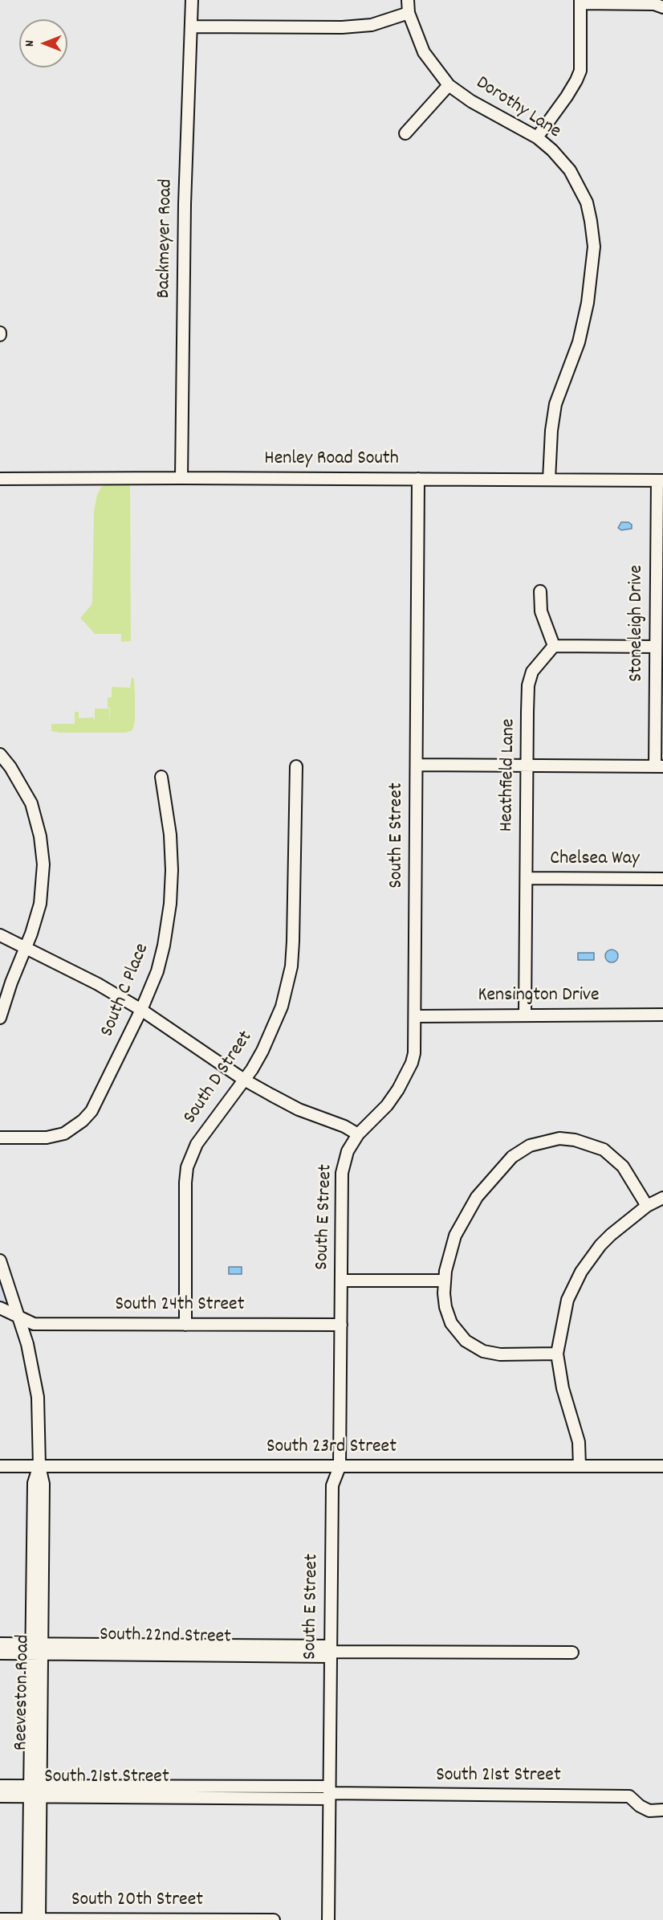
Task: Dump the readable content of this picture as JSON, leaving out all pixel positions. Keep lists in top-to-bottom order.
{
  "streets": {
    "street": [
      "Dorothy Lane",
      "Backmeyer Road",
      "Henley Road South",
      "Stoneleigh Drive",
      "Heathfield Lane",
      "South E Street",
      "Chelsea Way",
      "South C Place",
      "Kensington Drive",
      "South D Street",
      "South 24th Street",
      "South 23rd Street",
      "South 22nd Street",
      "Reeveston Road",
      "South 21st Street",
      "South 20th Street"
    ]
  },
  "crossings": [
    ["Dorothy Lane", "Henley Road South"],
    ["Backmeyer Road", "Henley Road South"],
    ["Henley Road South", "Stoneleigh Drive"],
    ["Henley Road South", "South E Street"],
    ["Heathfield Lane", "Chelsea Way"],
    ["Heathfield Lane", "Kensington Drive"],
    ["South E Street", "Kensington Drive"],
    ["South E Street", "South 24th Street"],
    ["South E Street", "South 23rd Street"],
    ["South E Street", "South 22nd Street"],
    ["South E Street", "South 21st Street"],
    ["South D Street", "South 24th Street"],
    ["South 24th Street", "Reeveston Road"],
    ["South 23rd Street", "Reeveston Road"],
    ["South 22nd Street", "Reeveston Road"],
    ["Reeveston Road", "South 21st Street"],
    ["Reeveston Road", "South 20th Street"]
  ],
  "north": "left"
}
